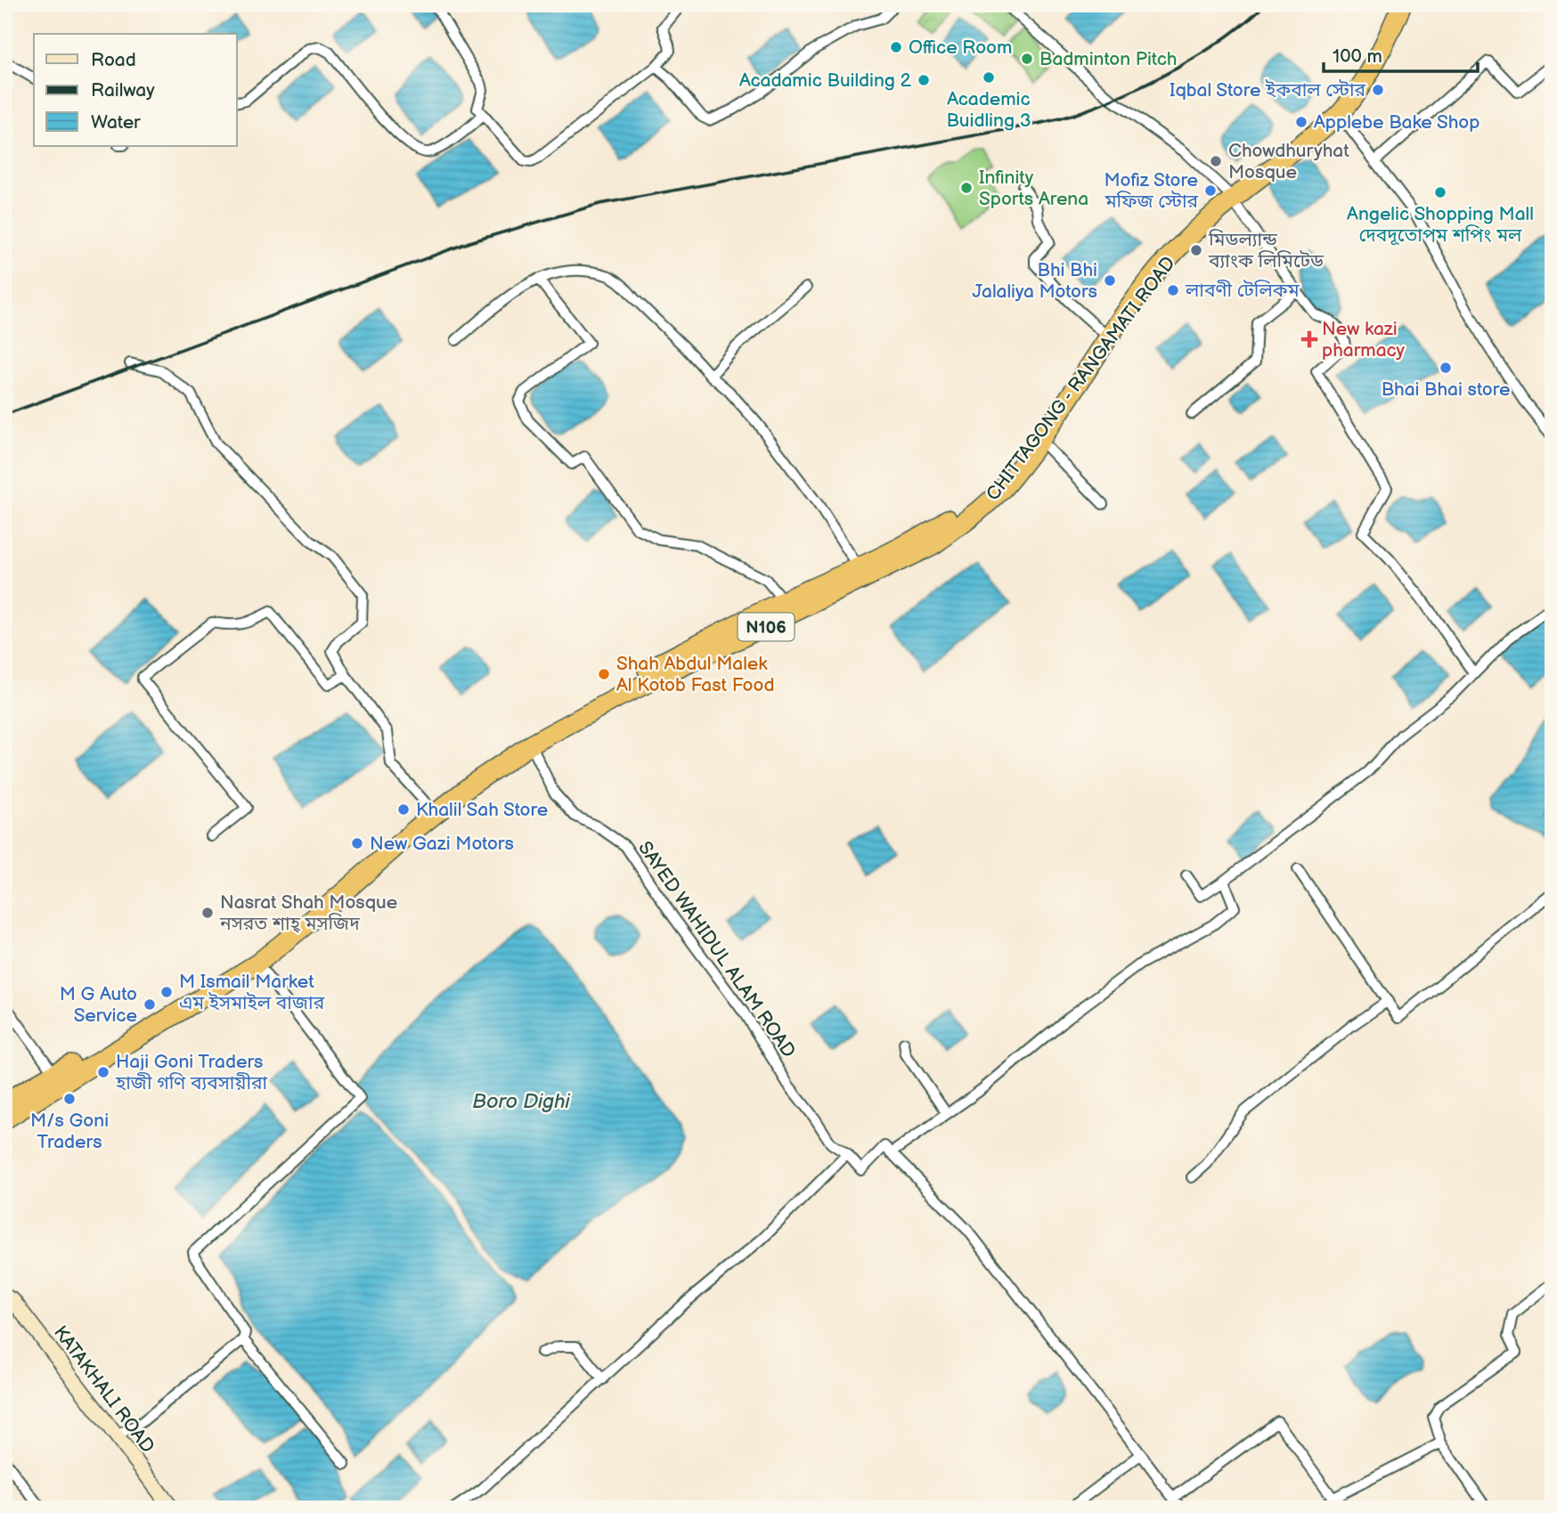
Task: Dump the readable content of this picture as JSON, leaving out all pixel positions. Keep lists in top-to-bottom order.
{
  "streets": {
    "highway": ["CHITTAGONG - RANGAMATI ROAD", "N106"],
    "street": ["SAYED WAHIDUL ALAM ROAD", "KATAKHALI ROAD"]
  },
  "crossings": [
    ["CHITTAGONG - RANGAMATI ROAD", "SAYED WAHIDUL ALAM ROAD"]
  ],
  "water": ["Boro Dighi"],
  "places": {
    "other": [
      "Office Room",
      "Badminton Pitch",
      "Academic Buidling 3",
      "Acadamic Building 2",
      "Iqbal Store ইকবাল স্টোর",
      "Applebe Bake Shop",
      "Chowdhuryhat Mosque",
      "Infinity Sports Arena",
      "Mofiz Store মফিজ স্টোর",
      "Angelic Shopping Mall দেবদূতোপম শপিং মল",
      "মিডল্যান্ড ব্যাংক লিমিটেড",
      "Bhi Bhi Jalaliya Motors",
      "লাবণী টেলিকম",
      "Bhai Bhai store",
      "Shah Abdul Malek Al Kotob Fast Food",
      "Khalil Sah Store",
      "New Gazi Motors",
      "Nasrat Shah Mosque নসরত শাহ্‌ মসজিদ",
      "M Ismail Market এম ইসমাইল বাজার",
      "M G Auto Service",
      "Haji Goni Traders হাজী গণি ব্যবসায়ীরা",
      "M/s Goni Traders"
    ],
    "health": ["New kazi pharmacy"]
  },
  "legend": ["Road", "Railway", "Water"],
  "scale_bar": "100 m"
}
